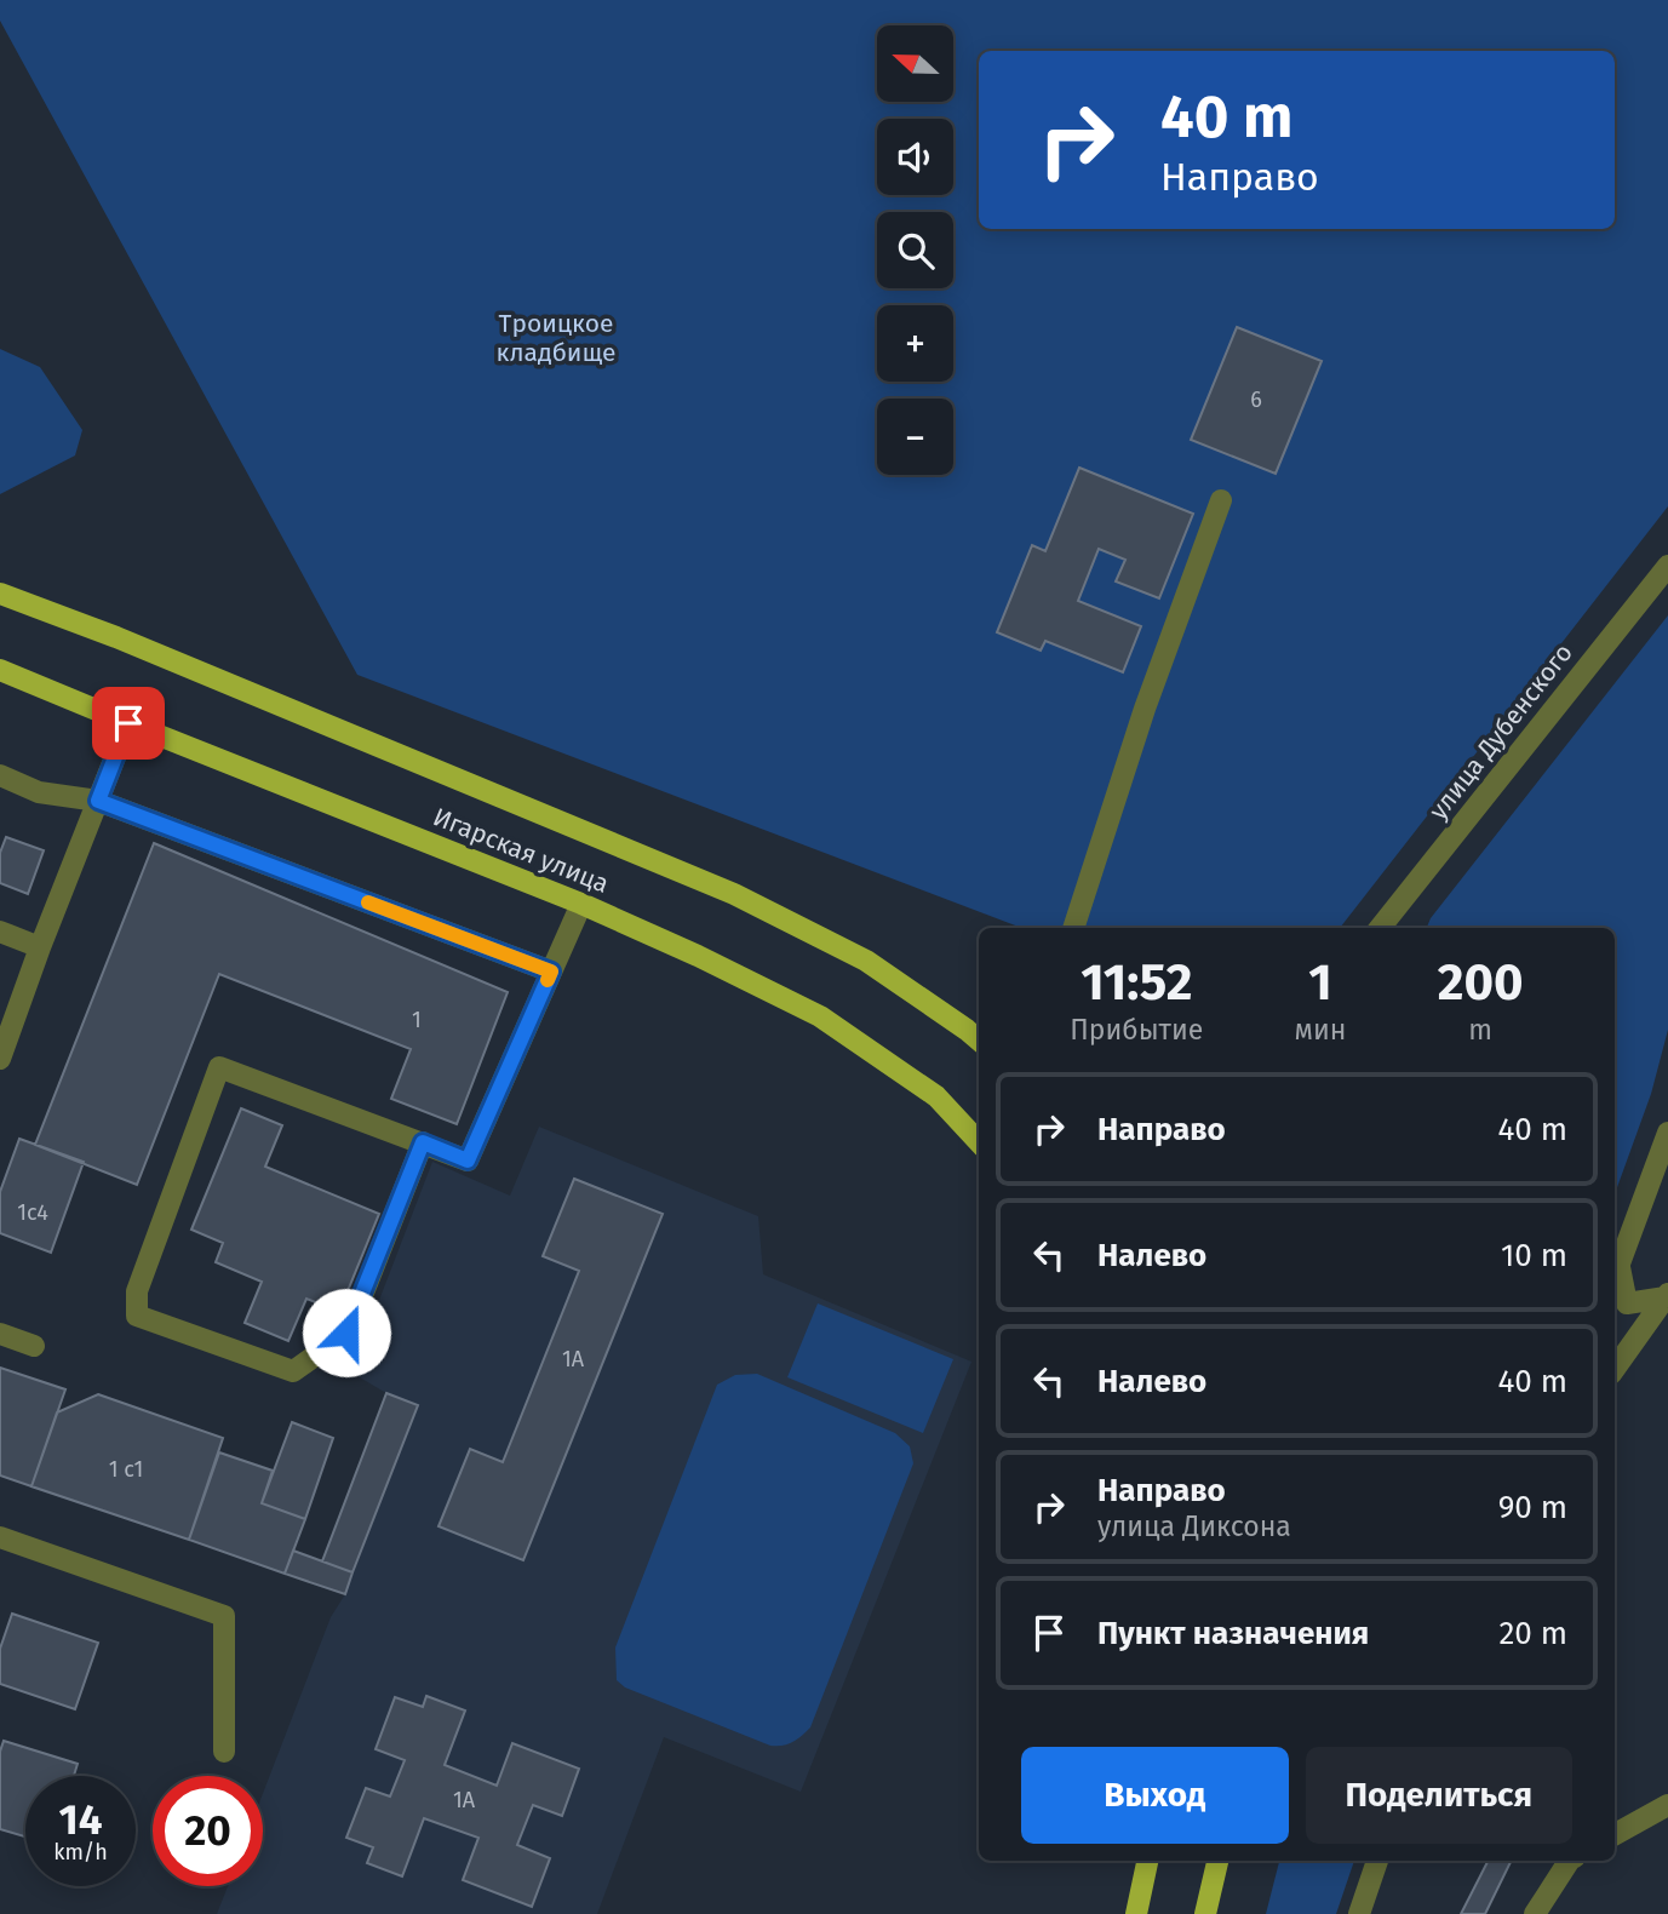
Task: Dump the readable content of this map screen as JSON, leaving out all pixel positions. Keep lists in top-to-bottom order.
{
  "streets": {
    "main road": ["Игарская улица"],
    "street": ["улица Дубенского"]
  },
  "parks": ["Троицкое кладбище"],
  "house_numbers": [
    "6",
    "1",
    "1с4",
    "1А",
    "1 с1",
    "1А"
  ],
  "north": "left",
  "page": {
    "map_buttons": ["+", "−"],
    "turn": ["40 m", "Направо"],
    "eta": [
      "11:52",
      "Прибытие",
      "1",
      "мин",
      "200",
      "m"
    ],
    "list": [
      {
        "name": "Направо",
        "value": "40 m"
      },
      {
        "name": "Налево",
        "value": "10 m"
      },
      {
        "name": "Налево",
        "value": "40 m"
      },
      {
        "name": "Направо",
        "note": "улица Диксона",
        "value": "90 m"
      },
      {
        "name": "Пункт назначения",
        "value": "20 m"
      }
    ],
    "buttons": ["Выход", "Поделиться"],
    "speed": "14 km/h",
    "limit": "20"
  }
}
